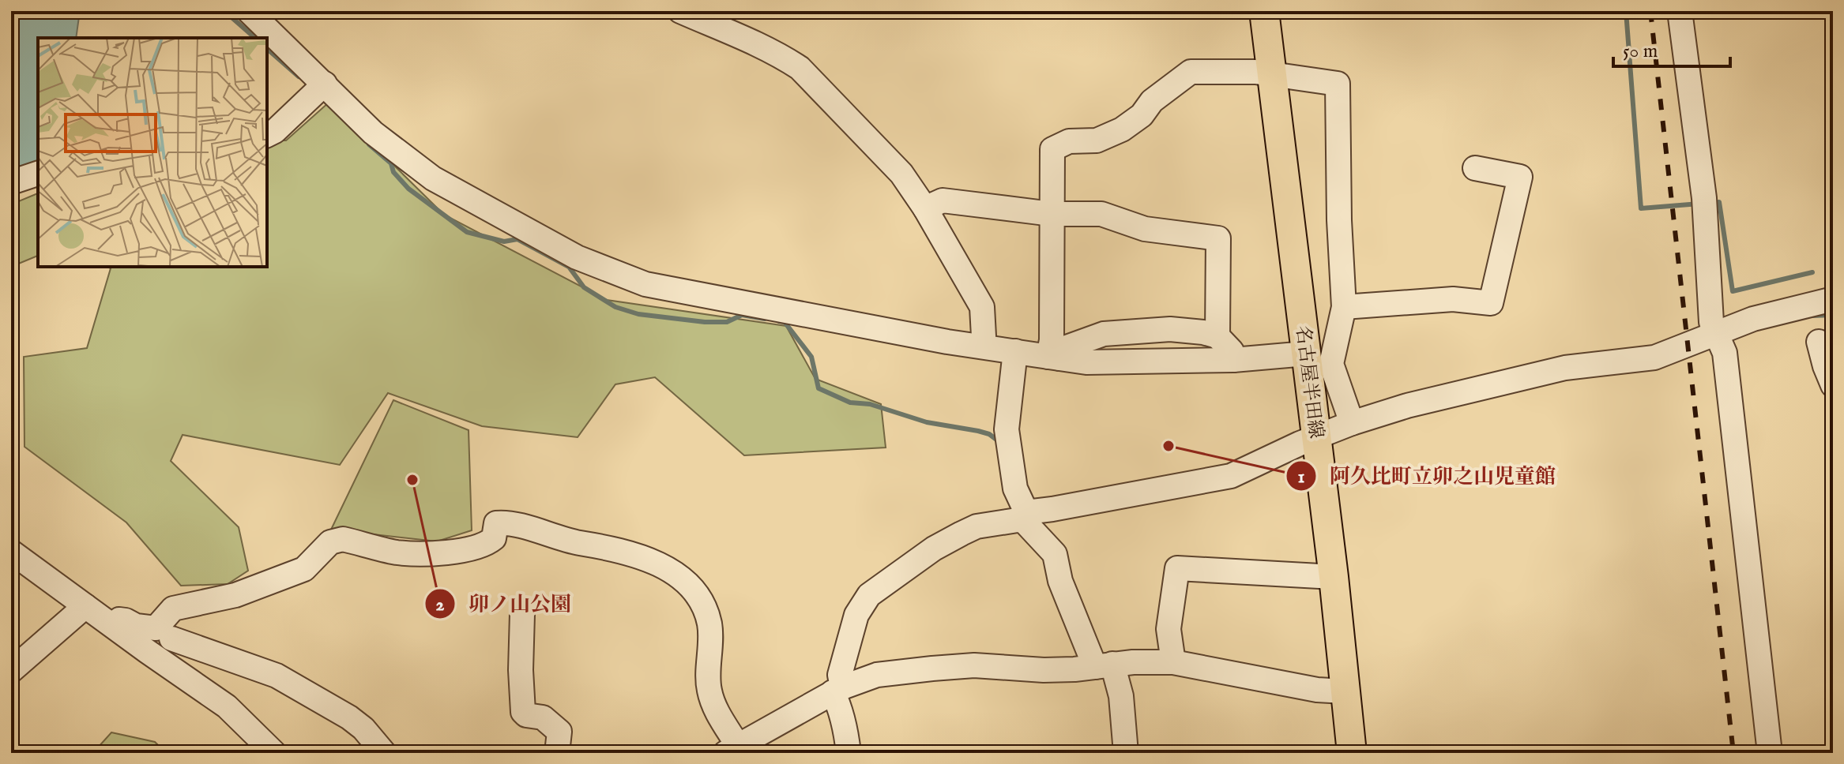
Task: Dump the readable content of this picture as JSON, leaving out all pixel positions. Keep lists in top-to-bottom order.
{
  "streets": {
    "main road": ["名古屋半田線"]
  },
  "places": ["阿久比町立卯之山児童館", "卯ノ山公園"],
  "scale_bar": "50 m"
}
